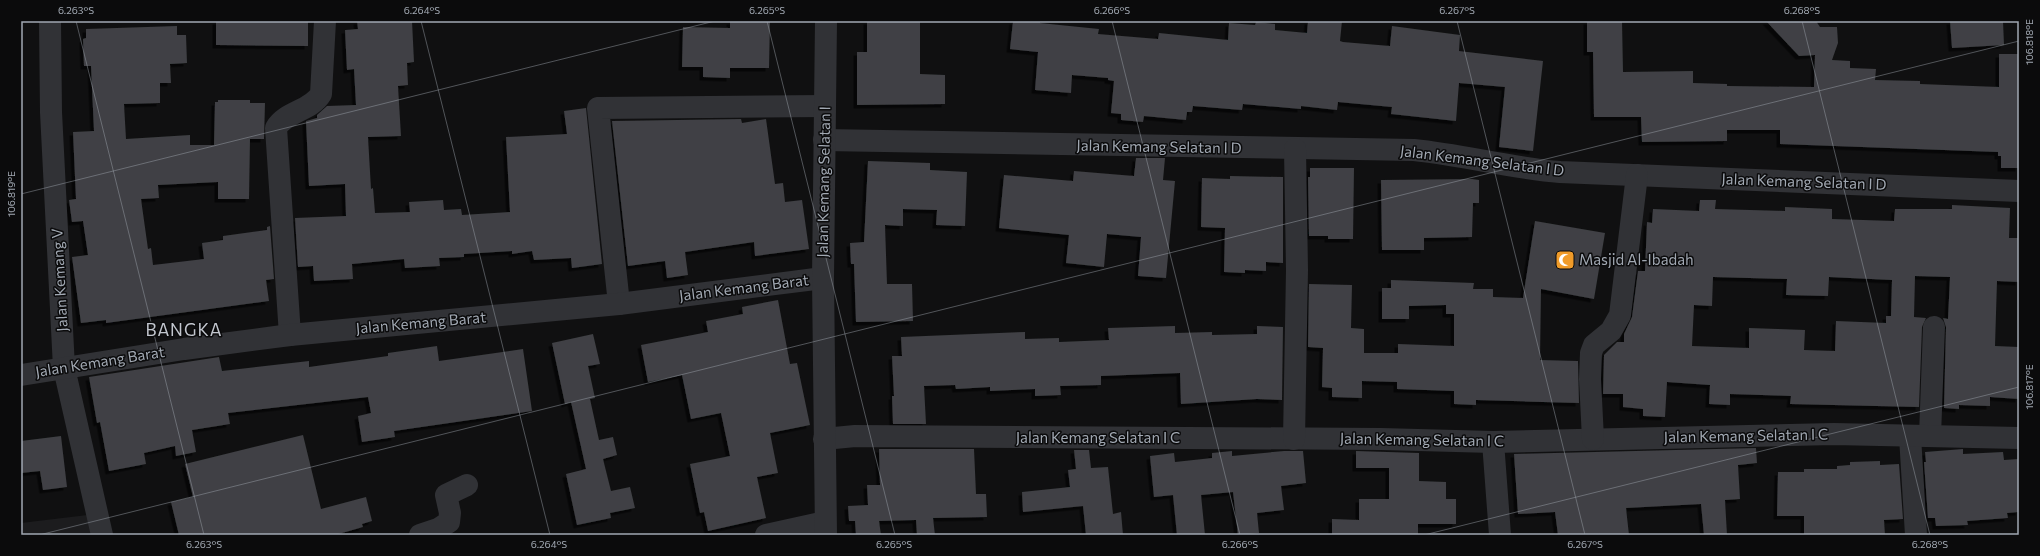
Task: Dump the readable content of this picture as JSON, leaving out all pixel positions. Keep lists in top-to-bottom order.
{
  "streets": {
    "street": [
      "Jalan Kemang Selatan I D",
      "Jalan Kemang Selatan I",
      "Jalan Kemang V",
      "Jalan Kemang Barat",
      "Jalan Kemang Selatan I C"
    ]
  },
  "crossings": [
    ["Jalan Kemang Selatan I D", "Jalan Kemang Selatan I"],
    ["Jalan Kemang Selatan I", "Jalan Kemang Barat"],
    ["Jalan Kemang Selatan I", "Jalan Kemang Selatan I C"],
    ["Jalan Kemang V", "Jalan Kemang Barat"]
  ],
  "districts": ["BANGKA"],
  "places": {
    "mosque": ["Masjid Al-Ibadah"]
  },
  "coordinates": [
    "6.263°S",
    "6.264°S",
    "6.265°S",
    "6.266°S",
    "6.267°S",
    "6.268°S",
    "106.818°E",
    "106.819°E",
    "106.817°E"
  ]
}
